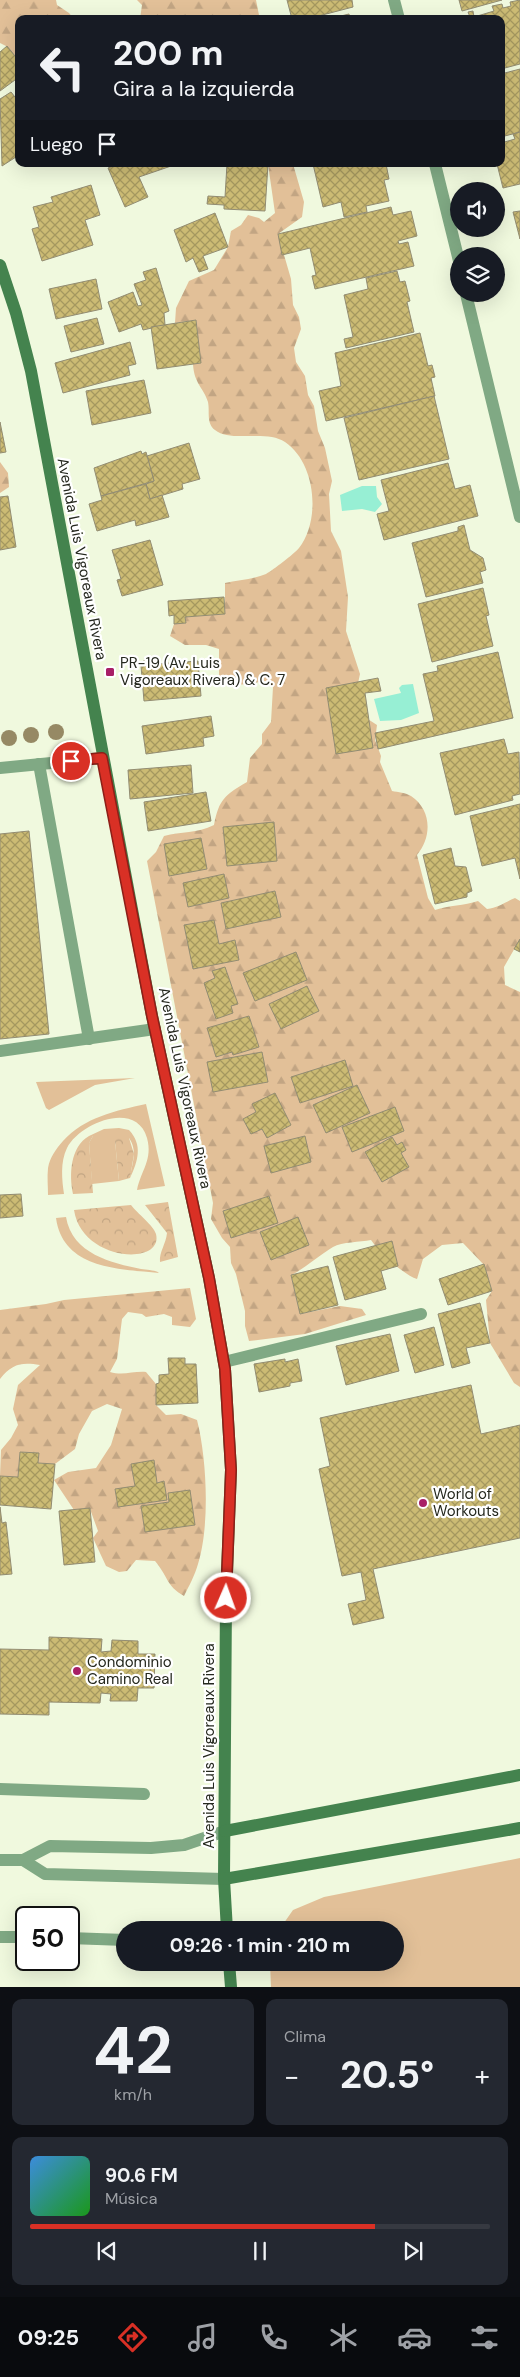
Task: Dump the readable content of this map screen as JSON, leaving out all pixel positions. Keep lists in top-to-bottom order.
{
  "streets": {
    "main road": ["Avenida Luis Vigoreaux Rivera"]
  },
  "places": {
    "transit": ["PR-19 (Av. Luis Vigoreaux Rivera) & C. 7"],
    "other": ["World of Workouts", "Condominio Camino Real"]
  },
  "page": {
    "turn": ["200 m", "Gira a la izquierda"],
    "then": "Luego",
    "limit": "50",
    "trip": "09:26 · 1 min · 210 m",
    "tile": [
      ["42", "km/h"],
      "Clima"
    ],
    "heat": ["−", "20.5°", "+"],
    "song": ["90.6 FM", "Música"],
    "tabs": "09:25"
  }
}
